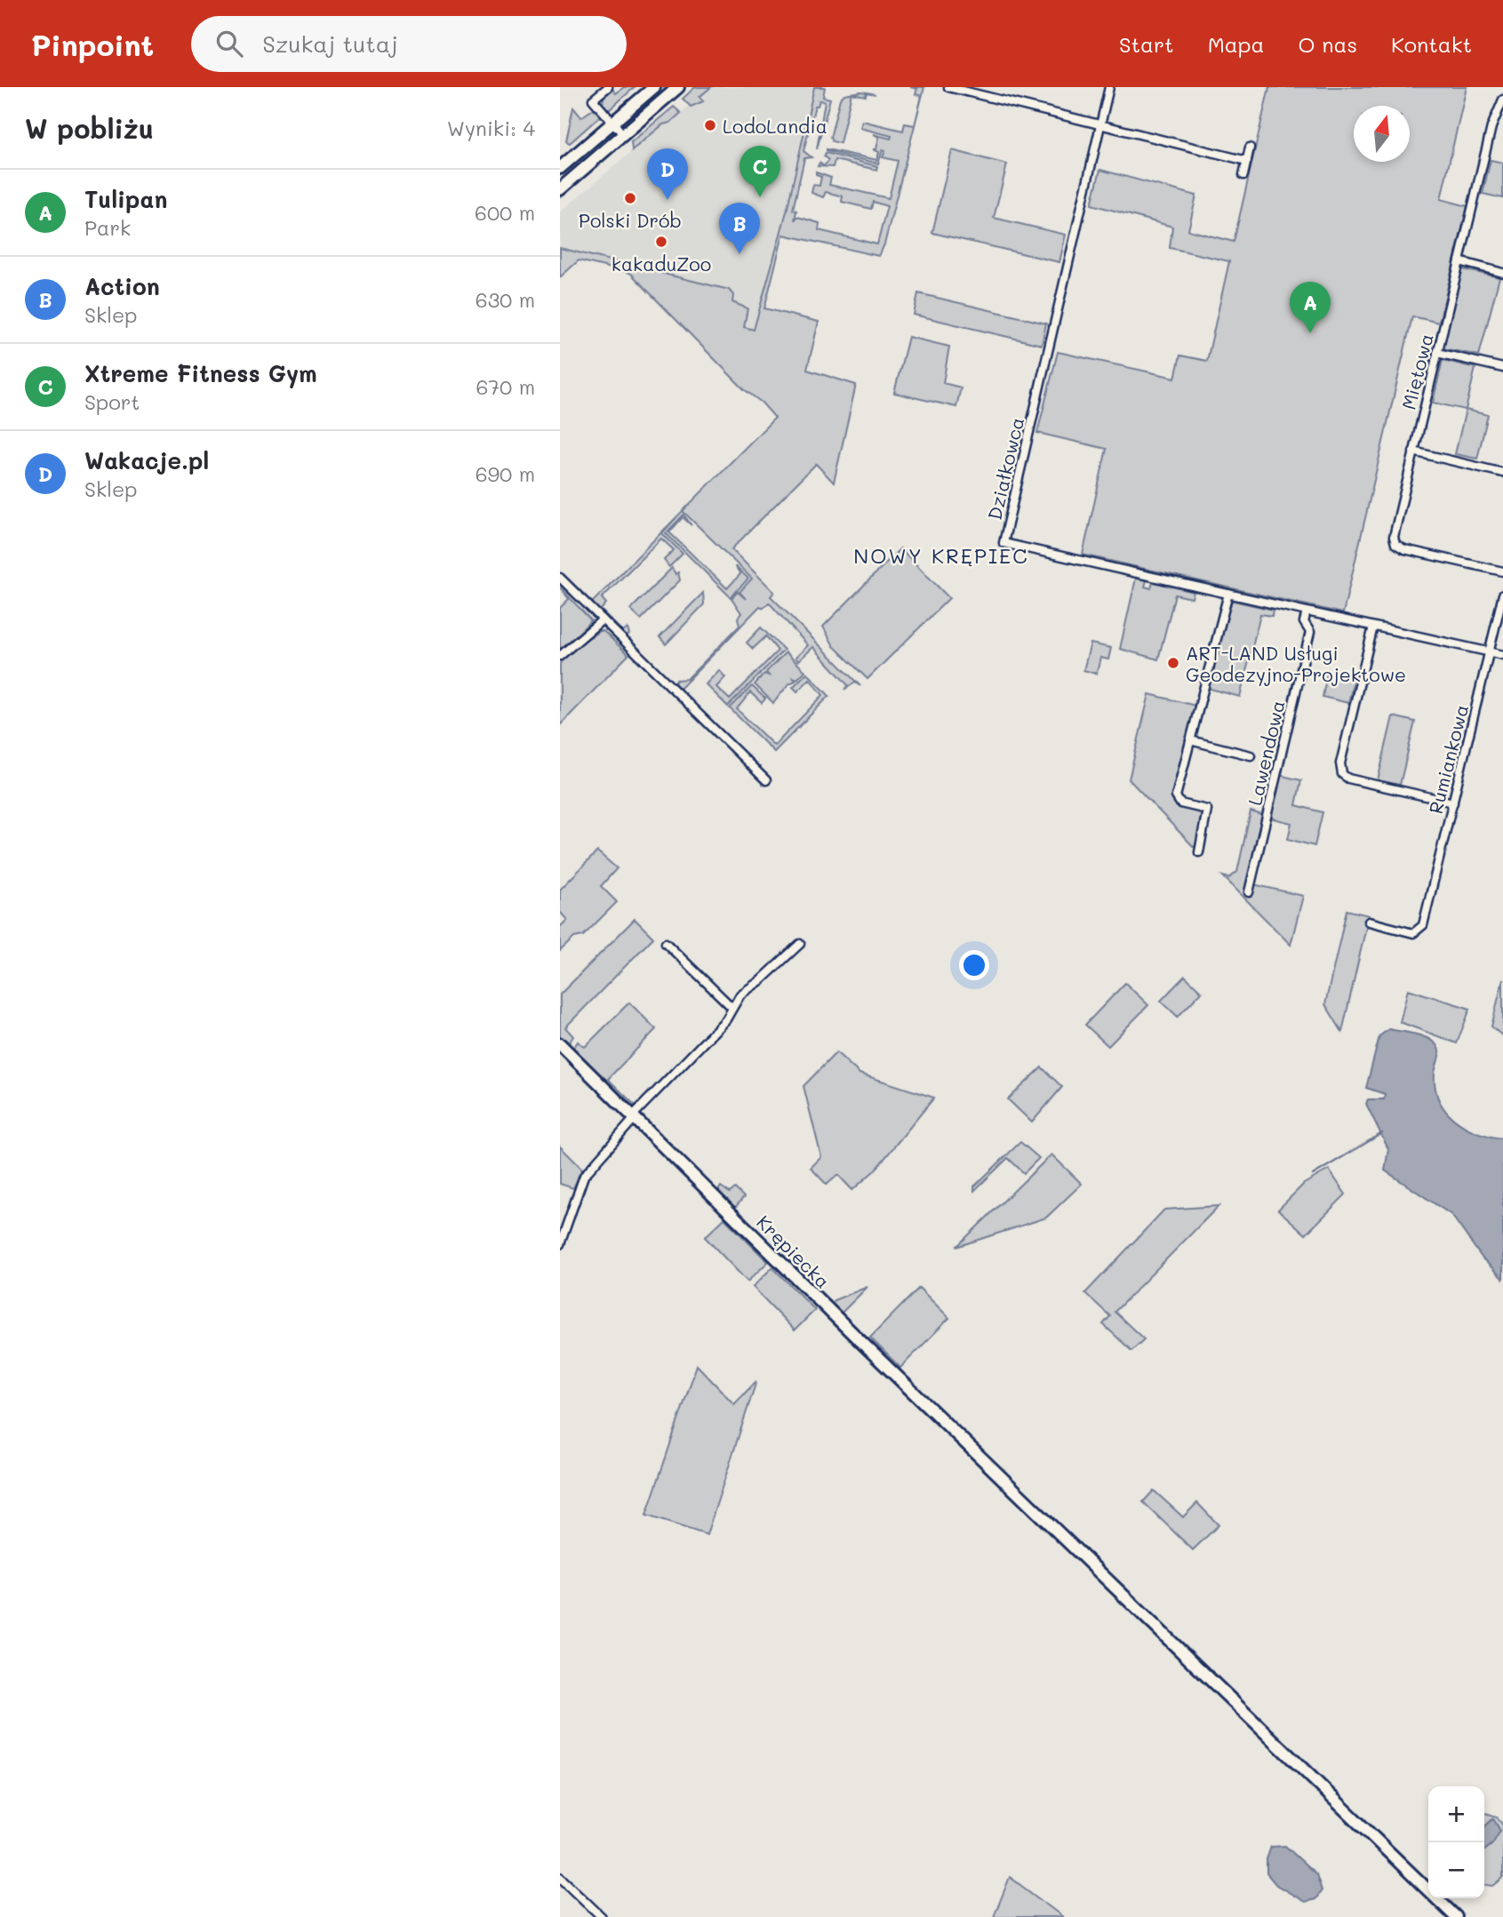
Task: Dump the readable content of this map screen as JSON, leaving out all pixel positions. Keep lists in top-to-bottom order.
{
  "streets": {
    "street": [
      "Miętowa",
      "Działkowca",
      "Lawendowa",
      "Rumiankowa",
      "Krępiecka"
    ]
  },
  "crossings": [
    ["Działkowca", "Lawendowa"]
  ],
  "districts": ["NOWY KRĘPIEC"],
  "places": [
    "LodoLandia",
    "Polski Drób",
    "kakaduZoo",
    "ART-LAND Usługi Geodezyjno-Projektowe"
  ],
  "north": "top",
  "page": {
    "header": "Pinpoint",
    "search": "Szukaj tutaj",
    "nav": [
      "Start",
      "Mapa",
      "O nas",
      "Kontakt"
    ],
    "heading": ["W pobliżu", "Wyniki: 4"],
    "pins": [
      "C",
      "D",
      "B",
      "A"
    ],
    "list": [
      {
        "mark": "A",
        "name": "Tulipan",
        "note": "Park",
        "value": "600 m"
      },
      {
        "mark": "B",
        "name": "Action",
        "note": "Sklep",
        "value": "630 m"
      },
      {
        "mark": "C",
        "name": "Xtreme Fitness Gym",
        "note": "Sport",
        "value": "670 m"
      },
      {
        "mark": "D",
        "name": "Wakacje.pl",
        "note": "Sklep",
        "value": "690 m"
      }
    ],
    "map_buttons": ["+", "−"]
  }
}
